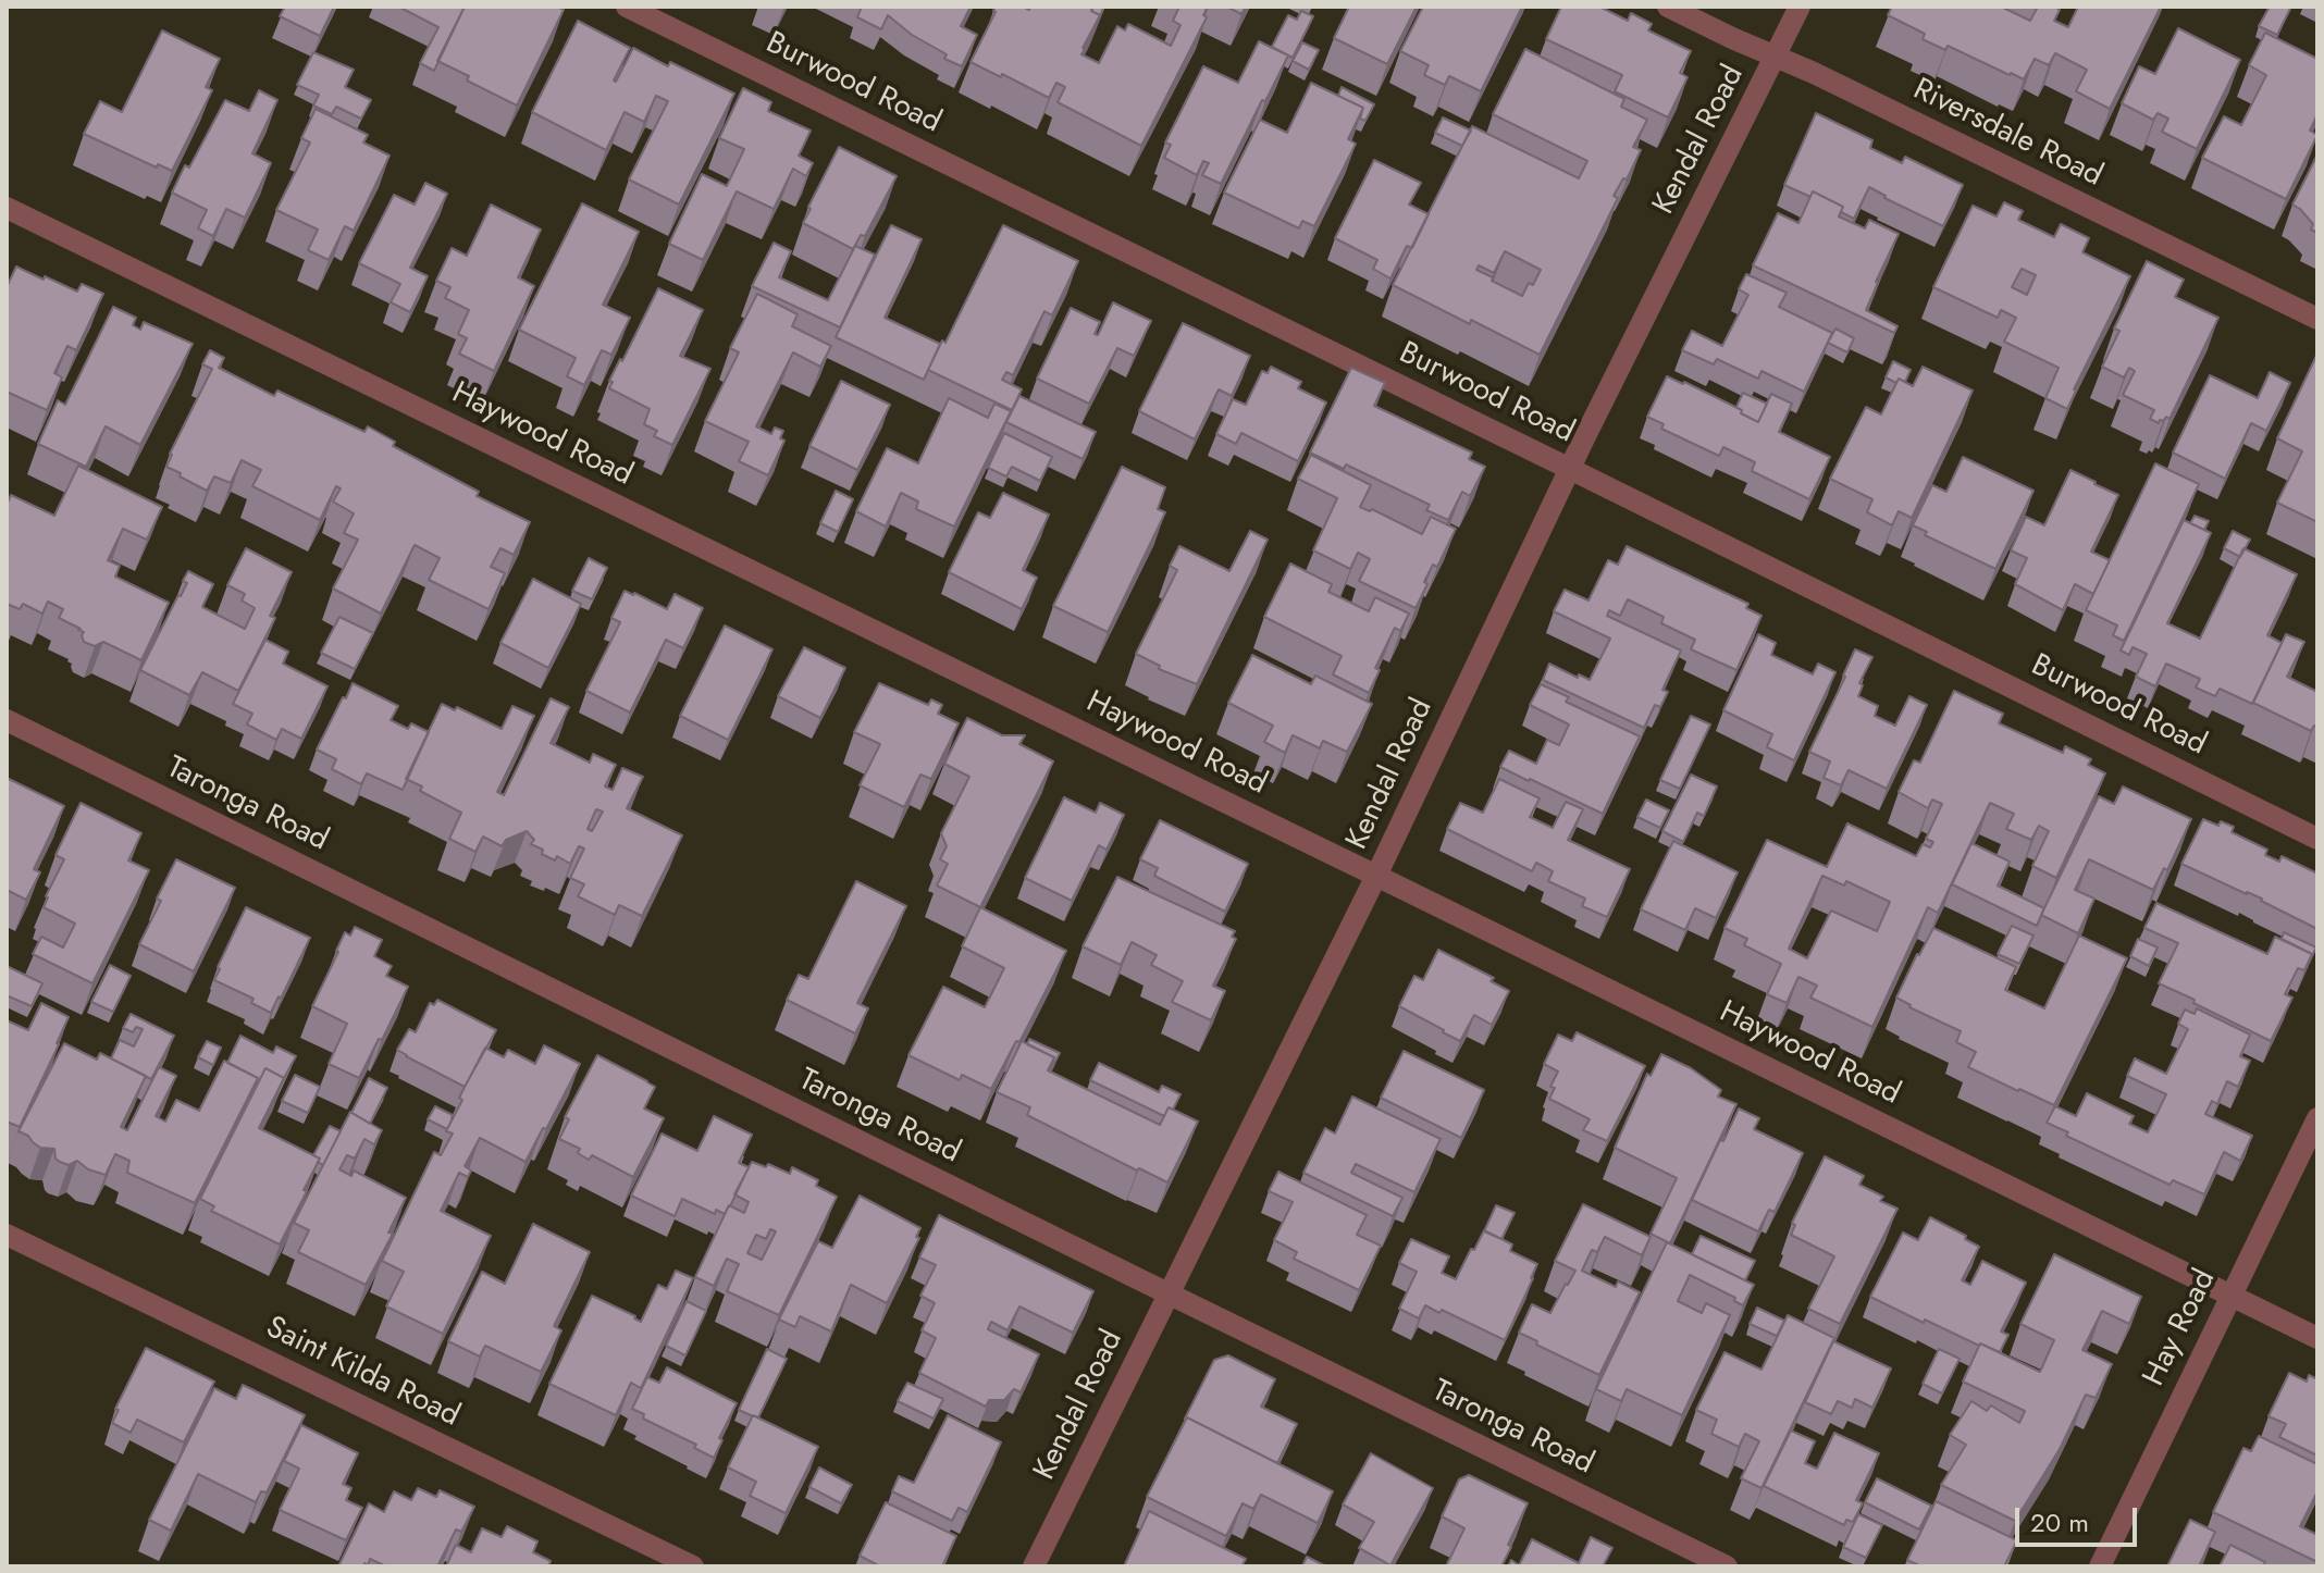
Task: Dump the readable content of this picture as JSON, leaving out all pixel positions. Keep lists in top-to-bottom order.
{
  "streets": {
    "street": [
      "Burwood Road",
      "Riversdale Road",
      "Kendal Road",
      "Haywood Road",
      "Taronga Road",
      "Hay Road",
      "Saint Kilda Road"
    ]
  },
  "crossings": [
    ["Burwood Road", "Kendal Road"],
    ["Riversdale Road", "Kendal Road"],
    ["Kendal Road", "Haywood Road"],
    ["Kendal Road", "Taronga Road"],
    ["Haywood Road", "Hay Road"]
  ],
  "scale_bar": "20 m"
}
